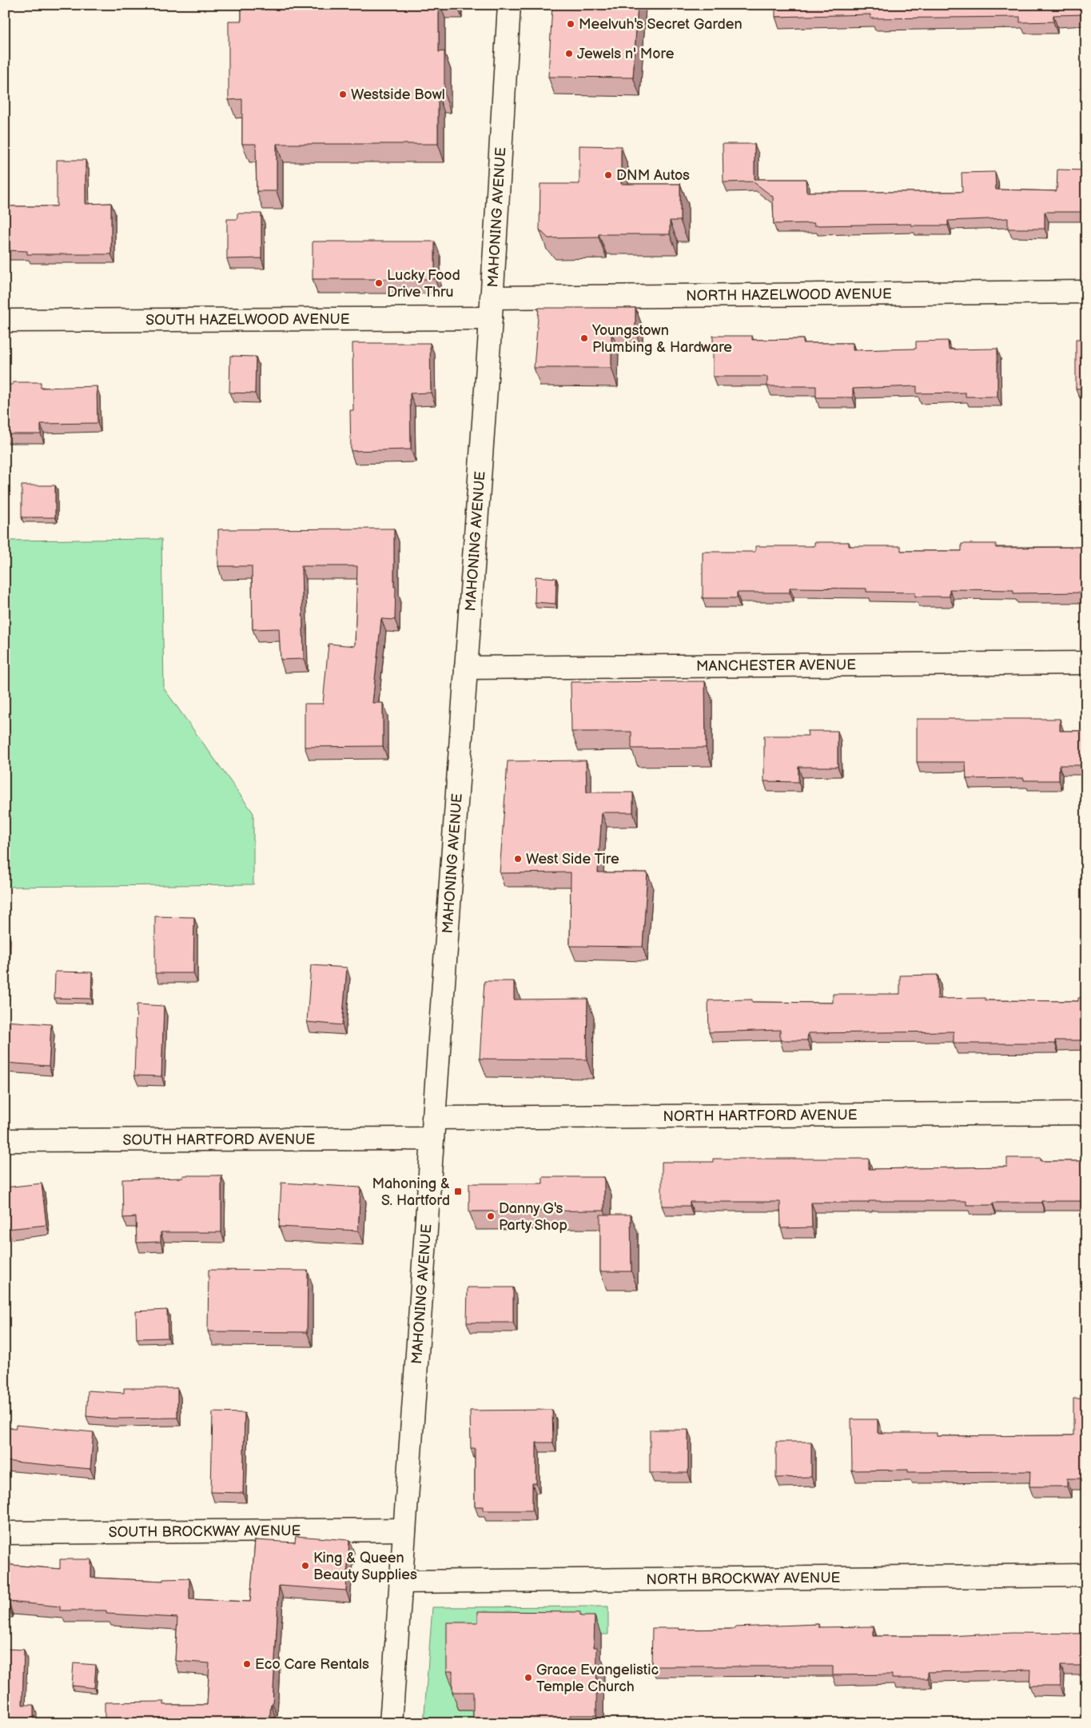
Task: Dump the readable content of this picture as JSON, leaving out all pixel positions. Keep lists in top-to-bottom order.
{
  "streets": {
    "street": [
      "MAHONING AVENUE",
      "NORTH HAZELWOOD AVENUE",
      "SOUTH HAZELWOOD AVENUE",
      "MANCHESTER AVENUE",
      "NORTH HARTFORD AVENUE",
      "SOUTH HARTFORD AVENUE",
      "SOUTH BROCKWAY AVENUE",
      "NORTH BROCKWAY AVENUE"
    ]
  },
  "crossings": [
    ["MAHONING AVENUE", "NORTH HAZELWOOD AVENUE"],
    ["MAHONING AVENUE", "SOUTH HAZELWOOD AVENUE"],
    ["MAHONING AVENUE", "MANCHESTER AVENUE"],
    ["MAHONING AVENUE", "NORTH HARTFORD AVENUE"],
    ["MAHONING AVENUE", "SOUTH HARTFORD AVENUE"],
    ["MAHONING AVENUE", "SOUTH BROCKWAY AVENUE"],
    ["MAHONING AVENUE", "NORTH BROCKWAY AVENUE"],
    ["NORTH HAZELWOOD AVENUE", "SOUTH HAZELWOOD AVENUE"],
    ["NORTH HARTFORD AVENUE", "SOUTH HARTFORD AVENUE"]
  ],
  "places": {
    "other": [
      "Meelvuh's Secret Garden",
      "Jewels n' More",
      "Westside Bowl",
      "DNM Autos",
      "Lucky Food Drive Thru",
      "Youngstown Plumbing & Hardware",
      "West Side Tire",
      "Danny G's Party Shop",
      "King & Queen Beauty Supplies",
      "Eco Care Rentals",
      "Grace Evangelistic Temple Church"
    ],
    "transit": ["Mahoning & S. Hartford"]
  }
}
